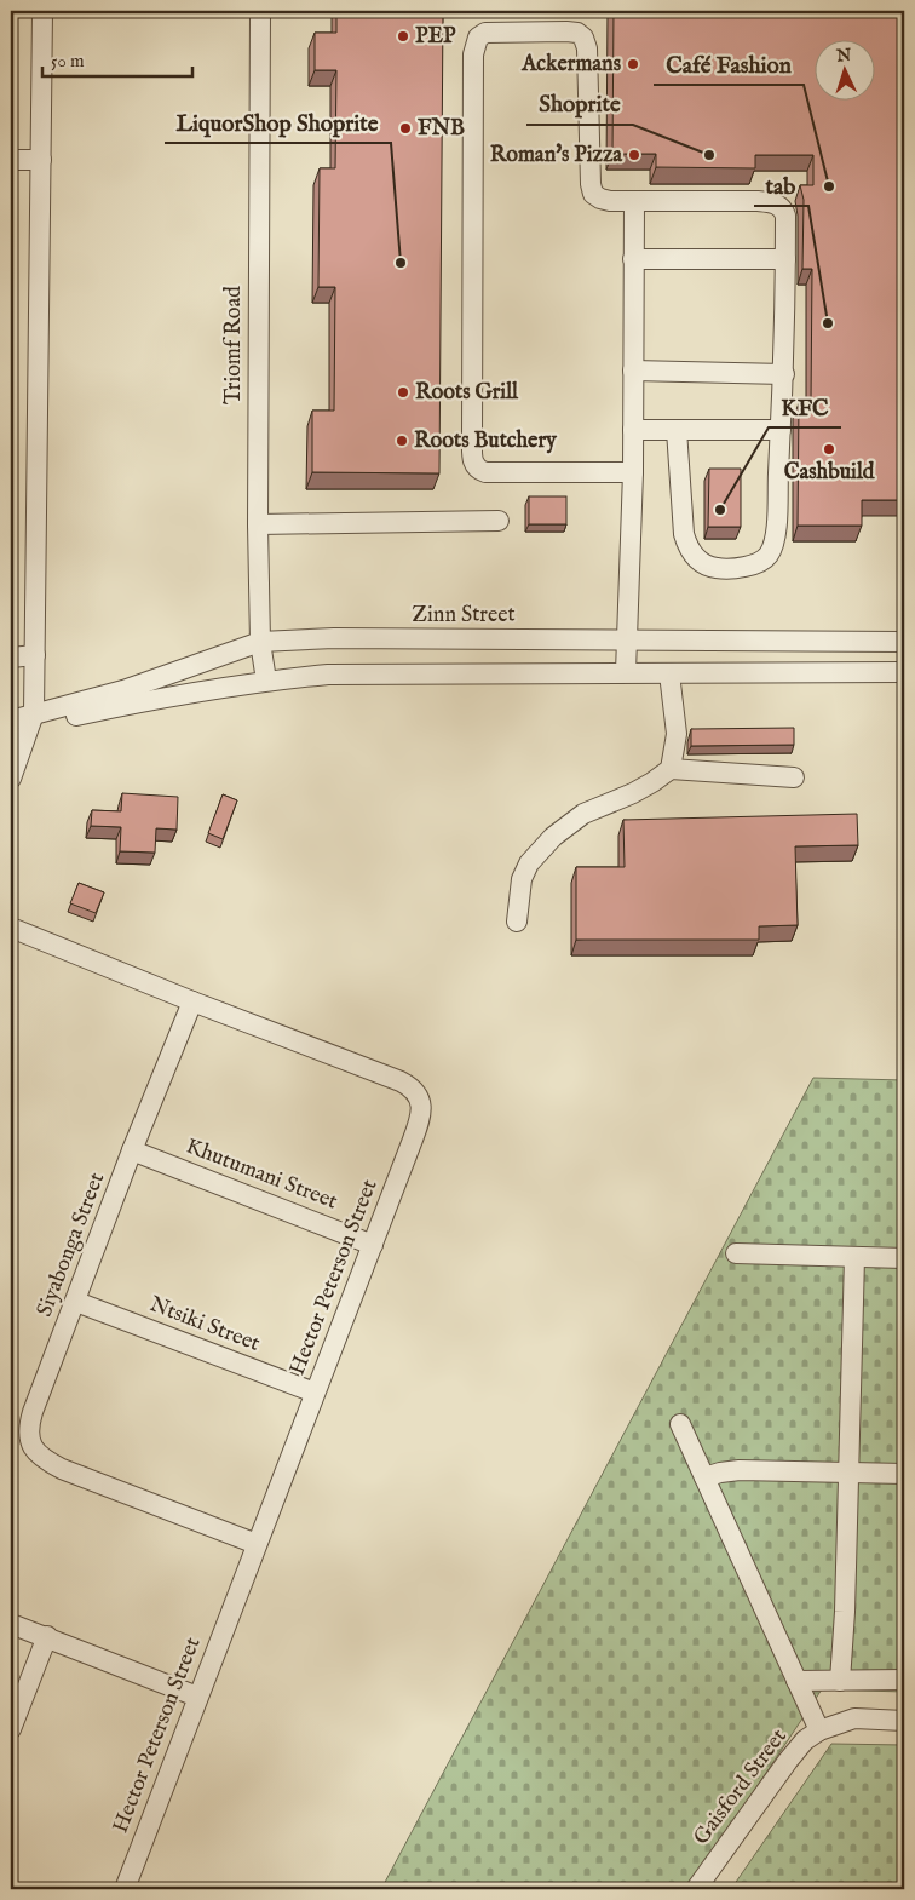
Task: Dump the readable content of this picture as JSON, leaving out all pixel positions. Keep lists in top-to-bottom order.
{
  "streets": {
    "street": [
      "Triomf Road",
      "Zinn Street",
      "Khutumani Street",
      "Siyabonga Street",
      "Hector Peterson Street",
      "Ntsiki Street",
      "Gaisford Street"
    ]
  },
  "crossings": [
    ["Triomf Road", "Zinn Street"],
    ["Khutumani Street", "Siyabonga Street"],
    ["Khutumani Street", "Hector Peterson Street"],
    ["Siyabonga Street", "Hector Peterson Street"],
    ["Siyabonga Street", "Ntsiki Street"],
    ["Hector Peterson Street", "Ntsiki Street"]
  ],
  "places": [
    "PEP",
    "Ackermans",
    "FNB",
    "Roman's Pizza",
    "Shoprite",
    "Café Fashion",
    "LiquorShop Shoprite",
    "tab",
    "Roots Grill",
    "Roots Butchery",
    "Cashbuild",
    "KFC"
  ],
  "scale_bar": "50 m",
  "north": "top"
}
